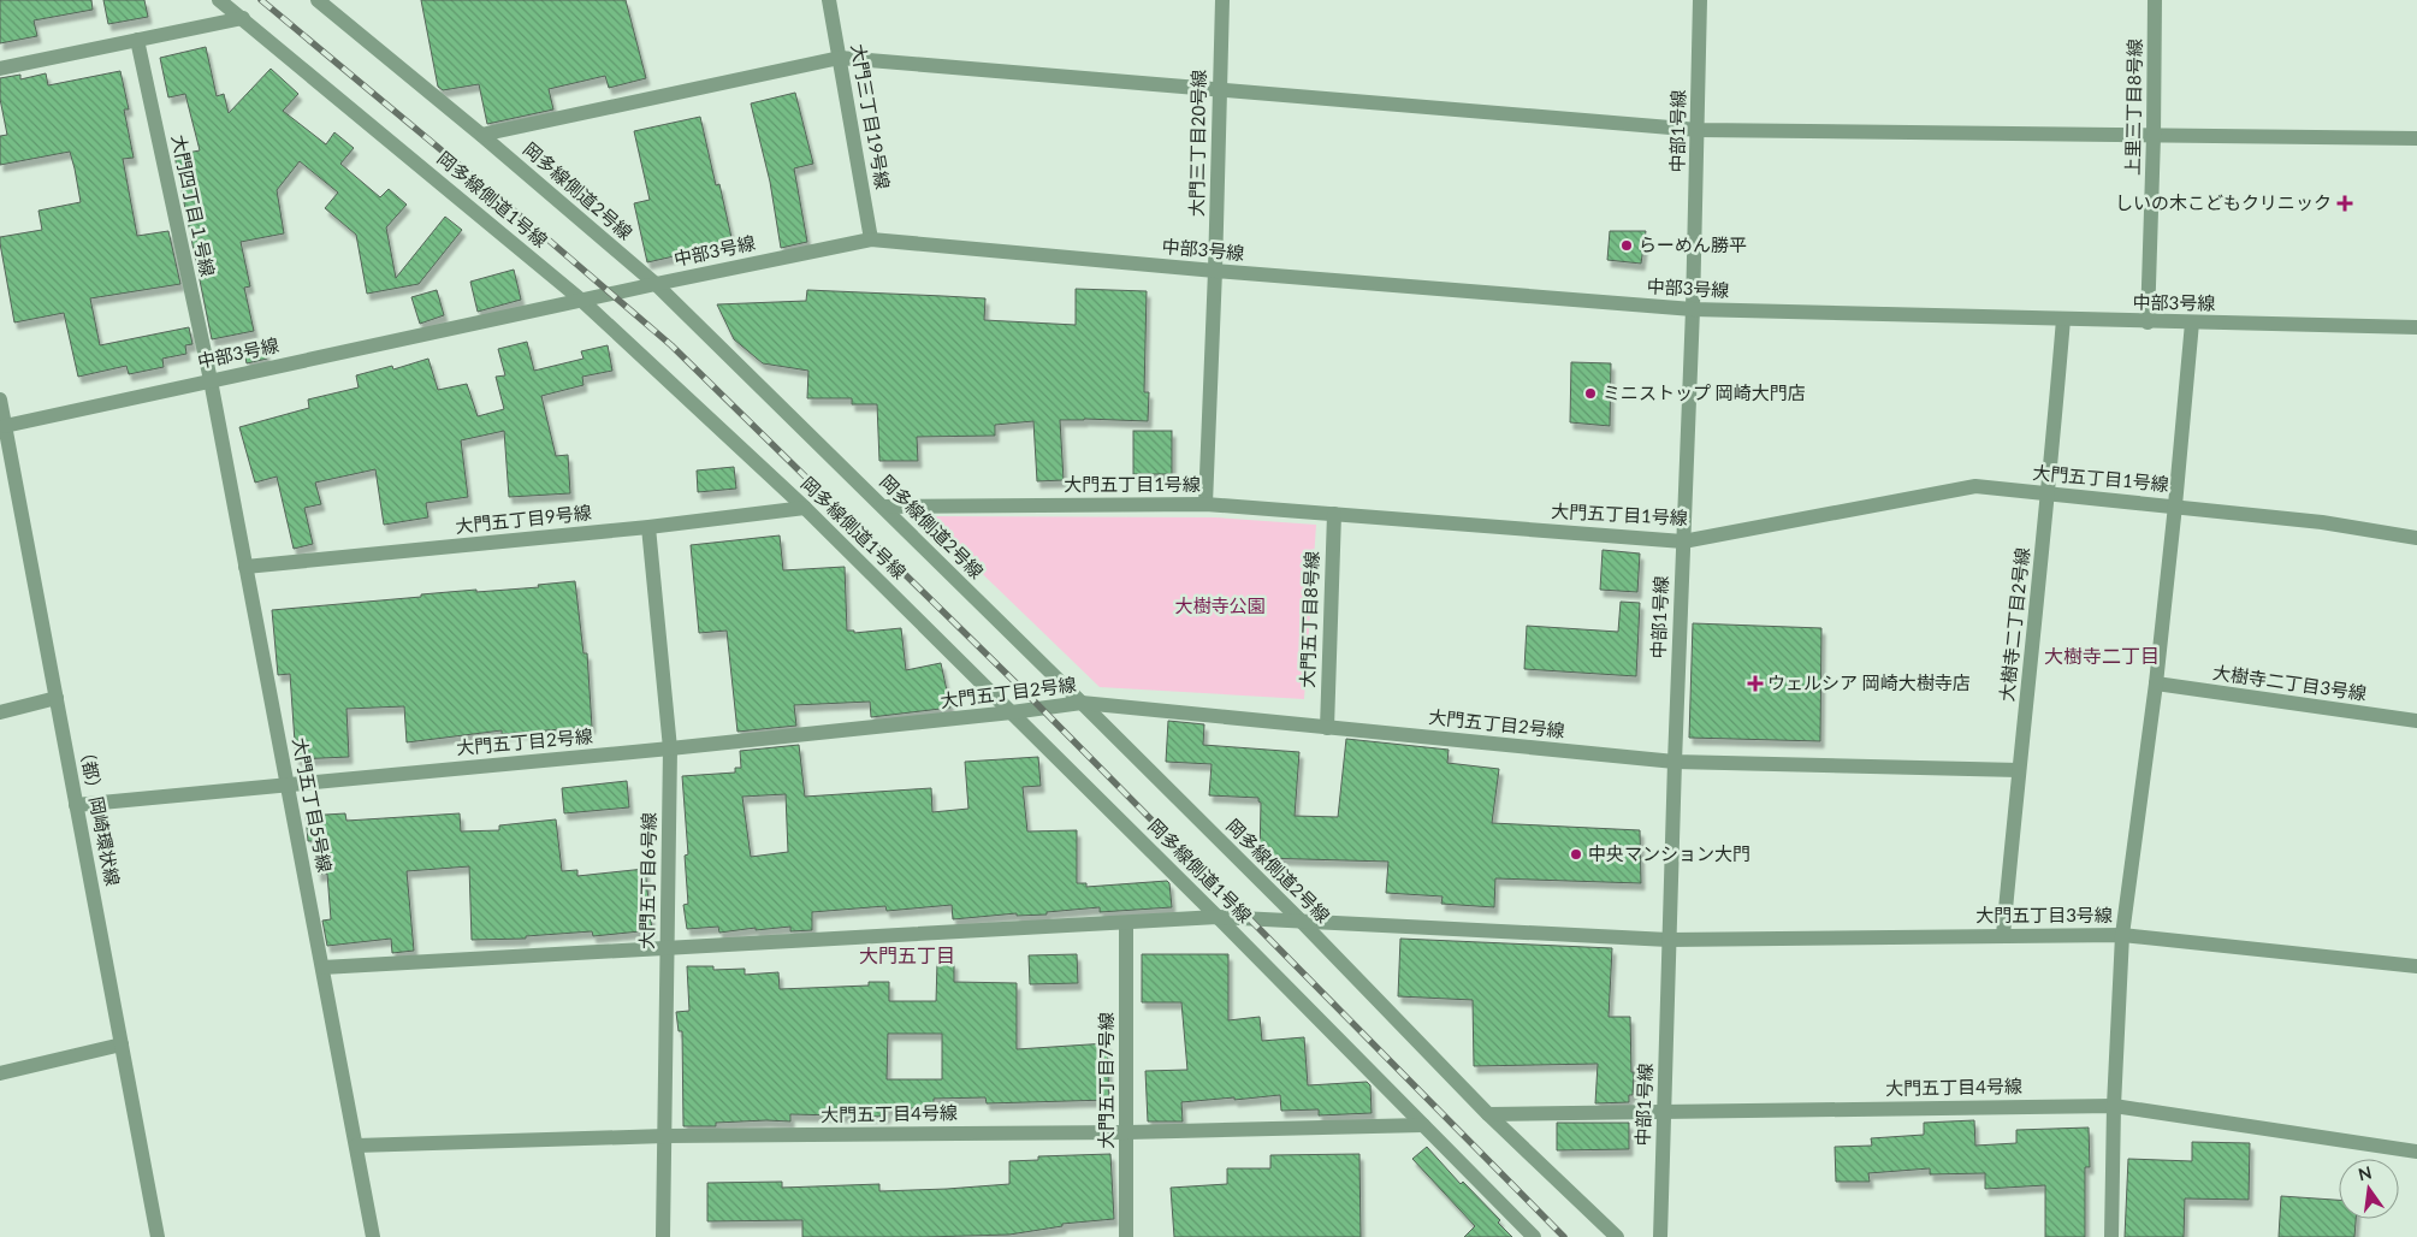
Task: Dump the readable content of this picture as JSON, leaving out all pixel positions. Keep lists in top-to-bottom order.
{
  "streets": {
    "street": [
      "上里三丁目8号線",
      "大門三丁目19号線",
      "中部1号線",
      "大門三丁目20号線",
      "岡多線側道2号線",
      "岡多線側道1号線",
      "大門四丁目１号線",
      "中部3号線",
      "大門五丁目1号線",
      "大門五丁目9号線",
      "大門五丁目8号線",
      "大樹寺二丁目2号線",
      "大樹寺二丁目3号線",
      "大門五丁目2号線",
      "大門五丁目5号線",
      "（都）岡崎環状線",
      "大門五丁目6号線",
      "大門五丁目3号線",
      "大門五丁目7号線",
      "大門五丁目4号線"
    ]
  },
  "crossings": [
    ["上里三丁目8号線", "中部3号線"],
    ["大門三丁目19号線", "中部3号線"],
    ["中部1号線", "中部3号線"],
    ["中部1号線", "大門五丁目1号線"],
    ["中部1号線", "大門五丁目2号線"],
    ["中部1号線", "大門五丁目3号線"],
    ["中部1号線", "大門五丁目4号線"],
    ["大門三丁目20号線", "中部3号線"],
    ["大門三丁目20号線", "大門五丁目1号線"],
    ["岡多線側道2号線", "中部3号線"],
    ["岡多線側道2号線", "大門五丁目1号線"],
    ["岡多線側道2号線", "大門五丁目2号線"],
    ["岡多線側道2号線", "大門五丁目3号線"],
    ["岡多線側道2号線", "大門五丁目4号線"],
    ["岡多線側道1号線", "中部3号線"],
    ["岡多線側道1号線", "大門五丁目9号線"],
    ["岡多線側道1号線", "大門五丁目2号線"],
    ["岡多線側道1号線", "大門五丁目3号線"],
    ["岡多線側道1号線", "大門五丁目4号線"],
    ["大門四丁目１号線", "中部3号線"],
    ["大門四丁目１号線", "大門五丁目5号線"],
    ["中部3号線", "大樹寺二丁目2号線"],
    ["中部3号線", "大門五丁目5号線"],
    ["中部3号線", "（都）岡崎環状線"],
    ["大門五丁目1号線", "大門五丁目8号線"],
    ["大門五丁目1号線", "大樹寺二丁目2号線"],
    ["大門五丁目9号線", "大門五丁目5号線"],
    ["大門五丁目9号線", "大門五丁目6号線"],
    ["大門五丁目8号線", "大門五丁目2号線"],
    ["大樹寺二丁目2号線", "大門五丁目2号線"],
    ["大樹寺二丁目2号線", "大門五丁目3号線"],
    ["大門五丁目2号線", "大門五丁目5号線"],
    ["大門五丁目2号線", "（都）岡崎環状線"],
    ["大門五丁目2号線", "大門五丁目6号線"],
    ["大門五丁目5号線", "大門五丁目3号線"],
    ["大門五丁目5号線", "大門五丁目4号線"],
    ["大門五丁目6号線", "大門五丁目3号線"],
    ["大門五丁目6号線", "大門五丁目4号線"],
    ["大門五丁目3号線", "大門五丁目7号線"],
    ["大門五丁目7号線", "大門五丁目4号線"]
  ],
  "districts": ["大樹寺二丁目", "大門五丁目"],
  "parks": ["大樹寺公園"],
  "places": {
    "health": ["しいの木こどもクリニック", "ウェルシア 岡崎大樹寺店"],
    "other": ["らーめん勝平", "ミニストップ 岡崎大門店", "中央マンション大門"]
  },
  "north": "top"
}
